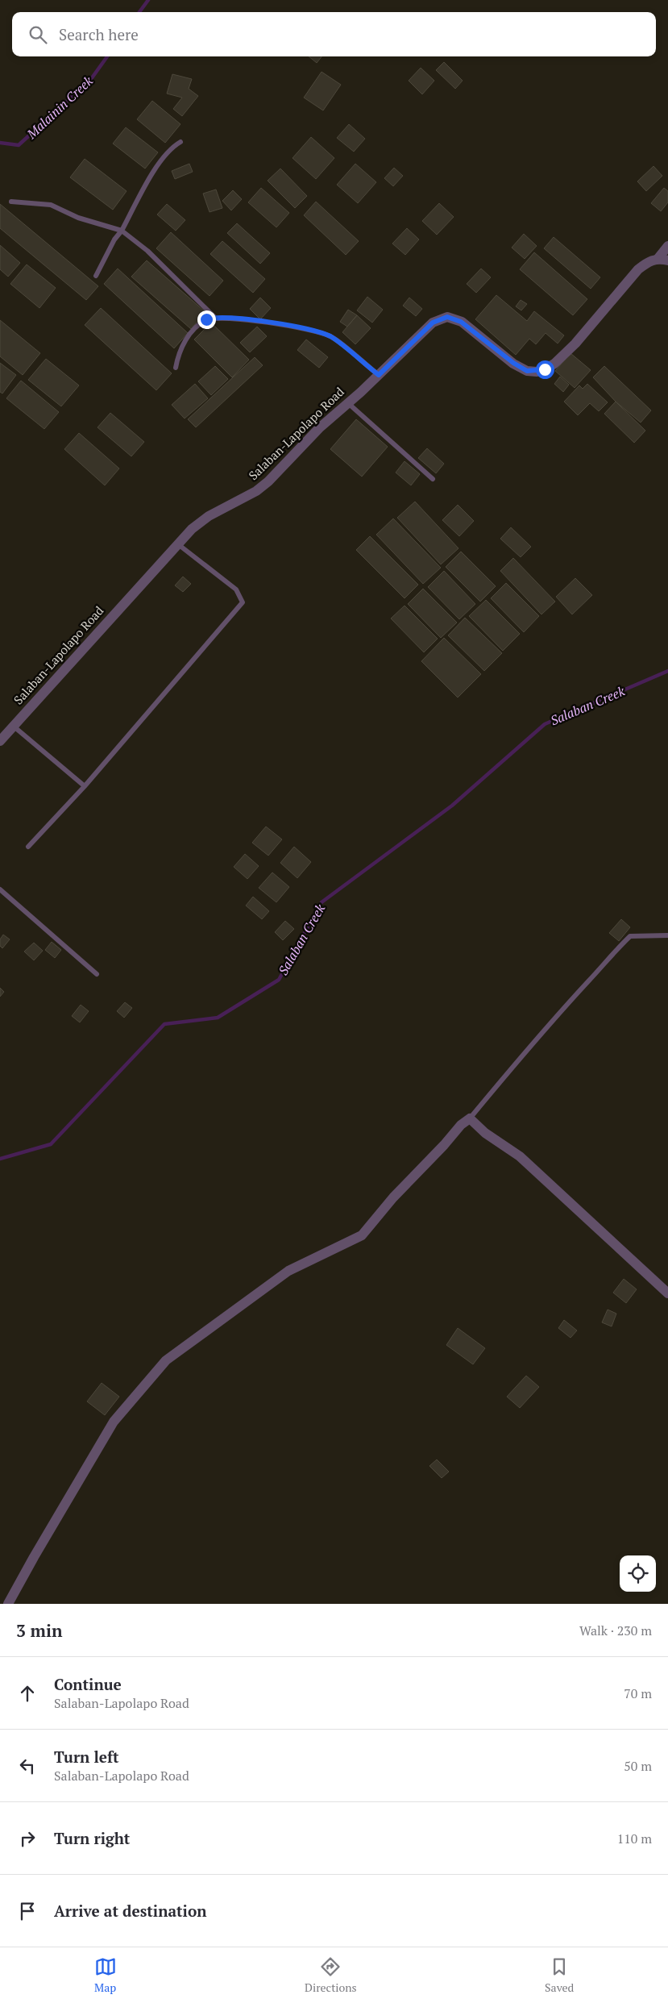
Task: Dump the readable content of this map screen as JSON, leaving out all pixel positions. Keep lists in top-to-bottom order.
{
  "streets": {
    "street": ["Salaban-Lapolapo Road"]
  },
  "water": ["Malainin Creek", "Salaban Creek"],
  "page": {
    "search": "Search here",
    "heading": ["3 min", "Walk · 230 m"],
    "list": [
      ["Continue", "Salaban-Lapolapo Road", "70 m"],
      ["Turn left", "Salaban-Lapolapo Road", "50 m"],
      ["Turn right", "110 m"],
      "Arrive at destination"
    ],
    "nav": ["Map", "Directions", "Saved"]
  }
}
